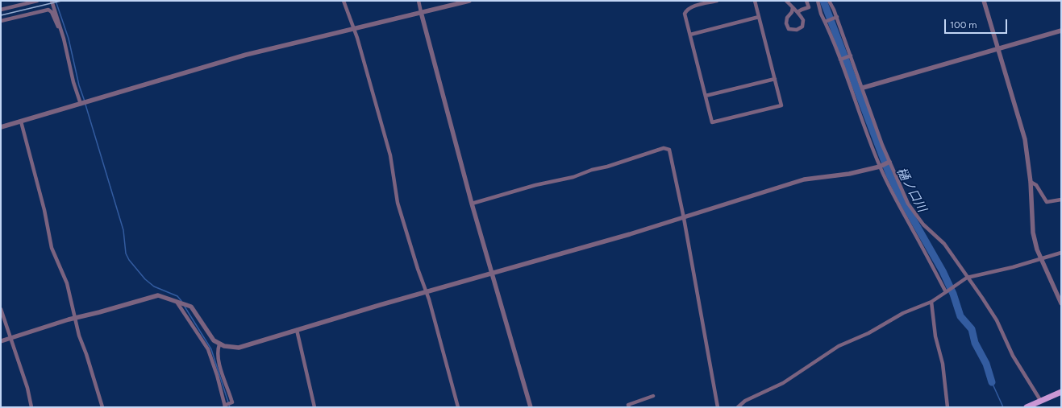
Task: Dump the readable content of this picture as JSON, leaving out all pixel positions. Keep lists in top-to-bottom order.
{
  "water": ["樋ノ口川"],
  "scale_bar": "100 m"
}
